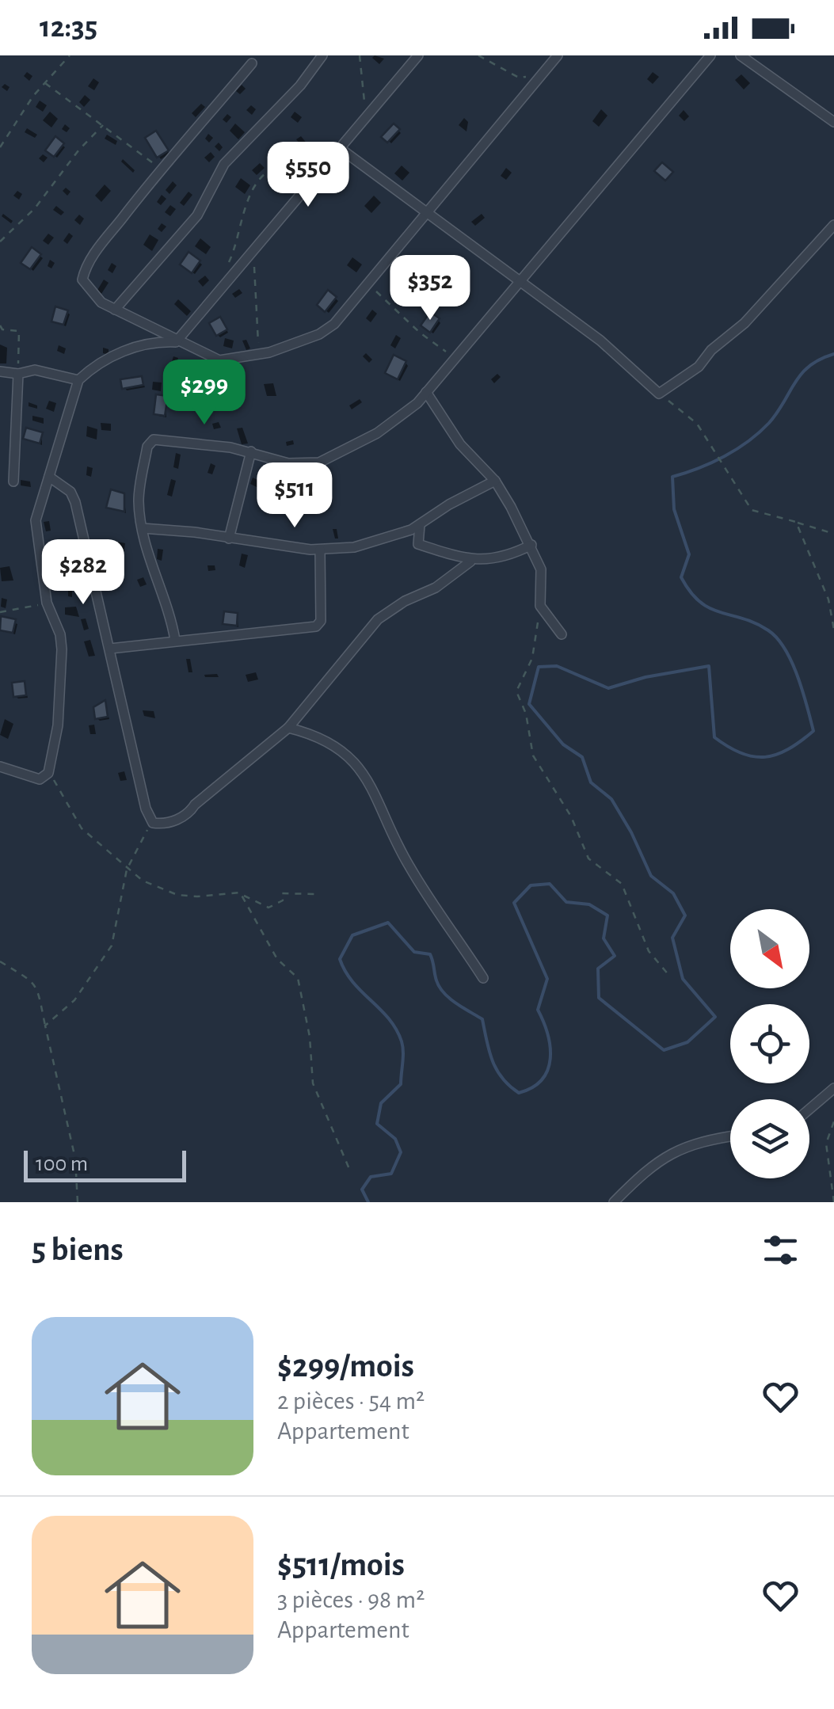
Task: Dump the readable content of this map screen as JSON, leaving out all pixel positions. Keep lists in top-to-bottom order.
{
  "scale_bar": "100 m",
  "north": "bottom right",
  "page": {
    "status": "12:35",
    "price": [
      "$550",
      "$352",
      "$299",
      "$511",
      "$282"
    ],
    "scale": "100 m",
    "heading": "5 biens",
    "list": [
      {
        "name": "$299/mois",
        "note": "2 pièces · 54 m² · Appartement"
      },
      {
        "name": "$511/mois",
        "note": "3 pièces · 98 m² · Appartement"
      }
    ]
  }
}
